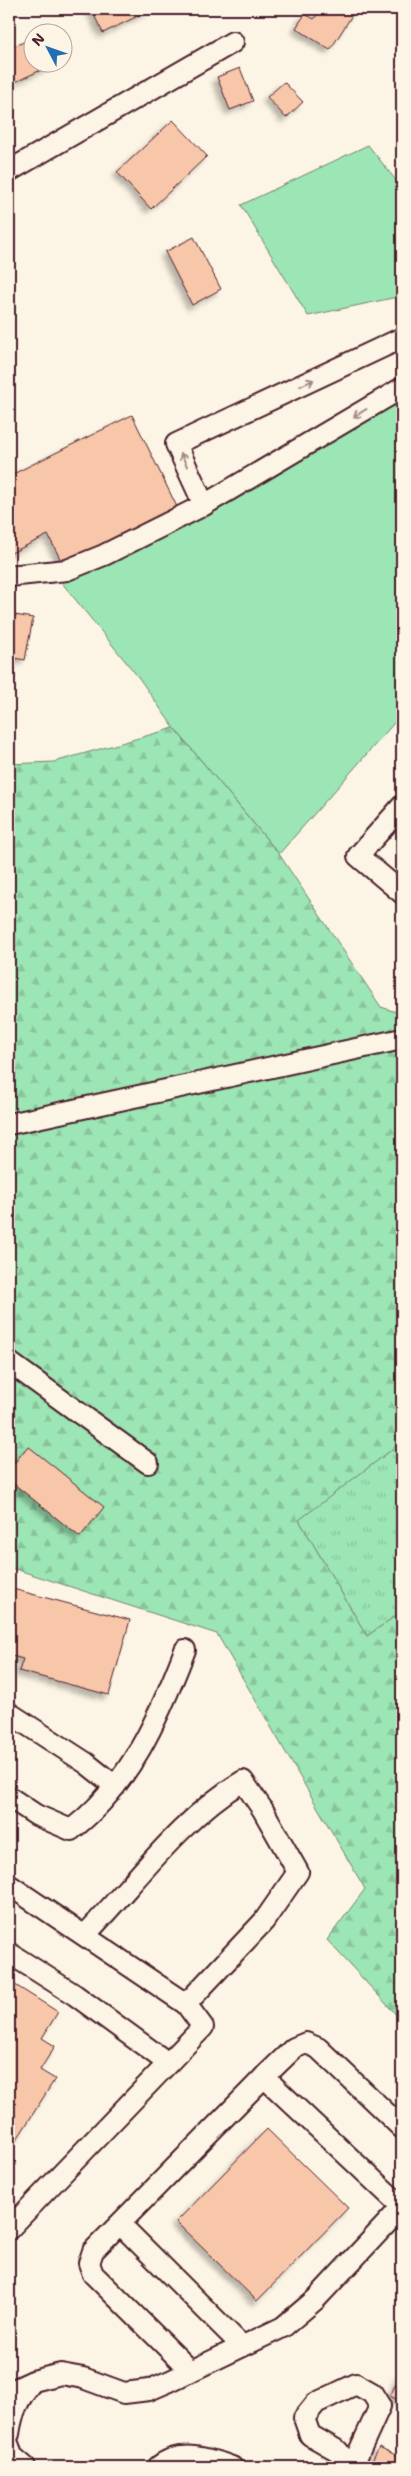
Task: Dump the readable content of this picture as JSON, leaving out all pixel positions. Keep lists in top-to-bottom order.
{
  "north": "top left"
}
